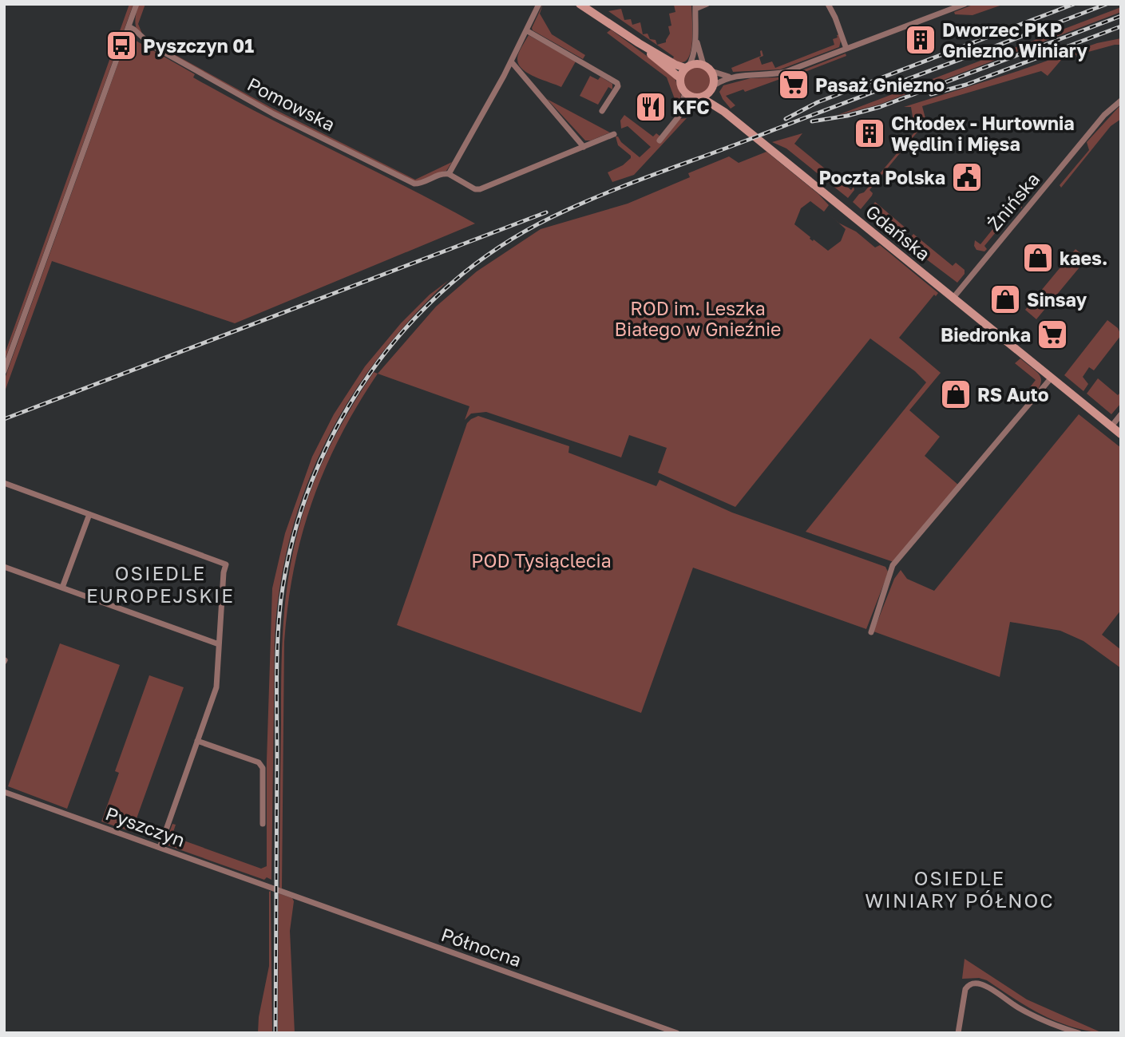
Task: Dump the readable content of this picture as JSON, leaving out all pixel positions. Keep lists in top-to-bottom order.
{
  "streets": {
    "street": [
      "Pomowska",
      "Żnińska",
      "Gdańska",
      "Pyszczyn",
      "Północna"
    ]
  },
  "crossings": [
    ["Żnińska", "Gdańska"],
    ["Pyszczyn", "Północna"]
  ],
  "districts": ["OSIEDLE EUROPEJSKIE", "OSIEDLE WINIARY PÓŁNOC"],
  "parks": ["ROD im. Leszka Białego w Gnieźnie", "POD Tysiąclecia"],
  "places": {
    "building": ["Dworzec PKP Gniezno Winiary", "Chłodex - Hurtownia Wędlin i Mięsa"],
    "bus stop": ["Pyszczyn 01"],
    "supermarket": ["Pasaż Gniezno", "Biedronka"],
    "restaurant": ["KFC"],
    "public building": ["Poczta Polska"],
    "shop": ["kaes.", "Sinsay", "RS Auto"]
  }
}
